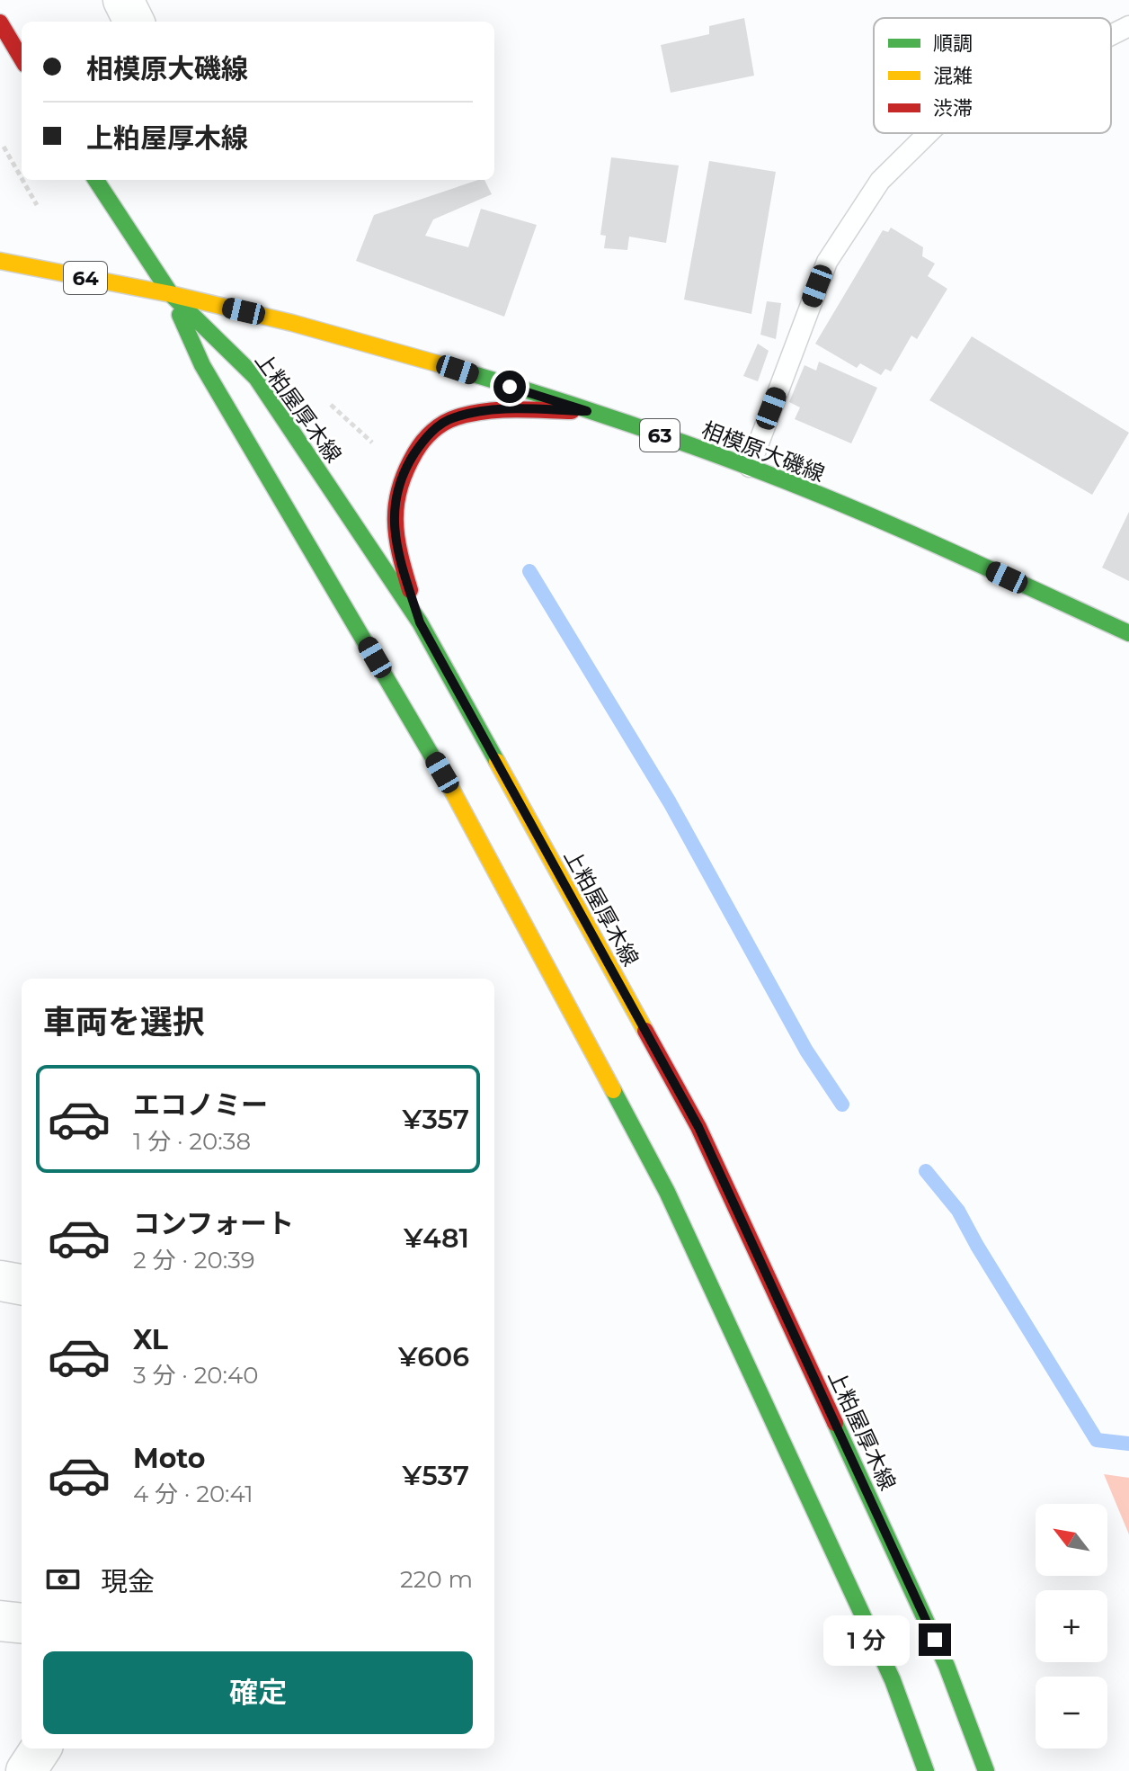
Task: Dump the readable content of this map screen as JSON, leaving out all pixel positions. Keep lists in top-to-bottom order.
{
  "streets": {
    "main road": [
      "64",
      "上粕屋厚木線",
      "63",
      "相模原大磯線"
    ]
  },
  "crossings": [
    ["64", "上粕屋厚木線"],
    ["64", "相模原大磯線"],
    ["上粕屋厚木線", "相模原大磯線"]
  ],
  "legend": ["順調", "混雑", "渋滞"],
  "north": "top left",
  "page": {
    "banner": ["相模原大磯線", "上粕屋厚木線"],
    "heading": "車両を選択",
    "list": [
      {
        "name": "エコノミー",
        "note": "1 分 · 20:38",
        "value": "¥357"
      },
      {
        "name": "コンフォート",
        "note": "2 分 · 20:39",
        "value": "¥481"
      },
      {
        "name": "XL",
        "note": "3 分 · 20:40",
        "value": "¥606"
      },
      {
        "name": "Moto",
        "note": "4 分 · 20:41",
        "value": "¥537"
      }
    ],
    "map_buttons": ["+", "−"],
    "pay": ["現金", "220 m"],
    "bubble": "1 分",
    "buttons": "確定"
  }
}
